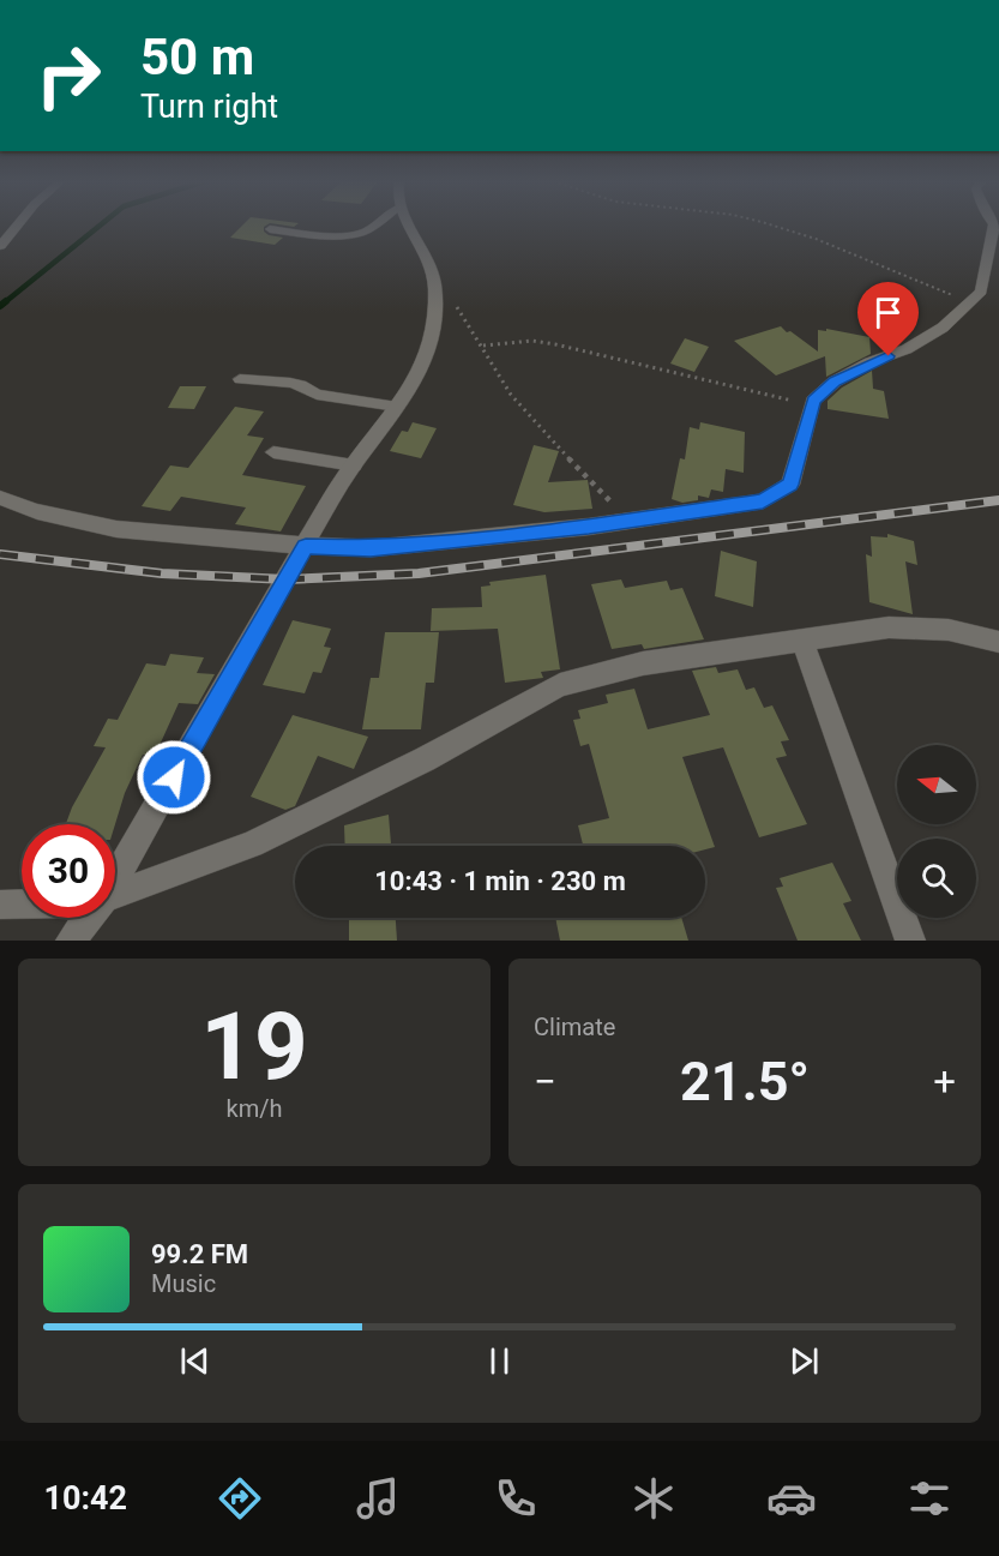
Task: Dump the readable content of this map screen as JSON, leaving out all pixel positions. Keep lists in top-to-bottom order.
{
  "north": "left",
  "page": {
    "turn": ["50 m", "Turn right"],
    "limit": "30",
    "trip": "10:43 · 1 min · 230 m",
    "tile": [
      ["19", "km/h"],
      "Climate"
    ],
    "heat": ["−", "21.5°", "+"],
    "song": ["99.2 FM", "Music"],
    "tabs": "10:42"
  }
}
